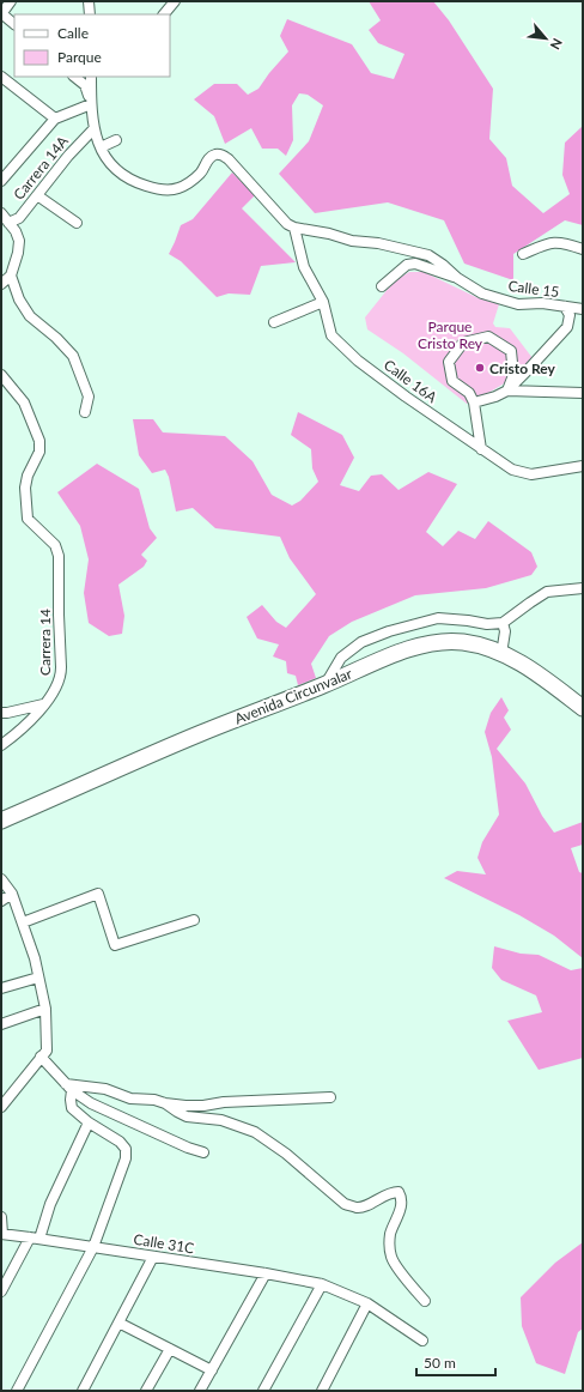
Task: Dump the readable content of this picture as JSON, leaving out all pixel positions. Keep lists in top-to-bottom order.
{
  "streets": {
    "main road": ["Avenida Circunvalar"],
    "street": [
      "Carrera 14A",
      "Calle 15",
      "Calle 16A",
      "Carrera 14",
      "Calle 31C"
    ]
  },
  "parks": ["Parque Cristo Rey"],
  "places": ["Cristo Rey"],
  "legend": ["Calle", "Parque"],
  "scale_bar": "50 m",
  "north": "bottom right"
}
